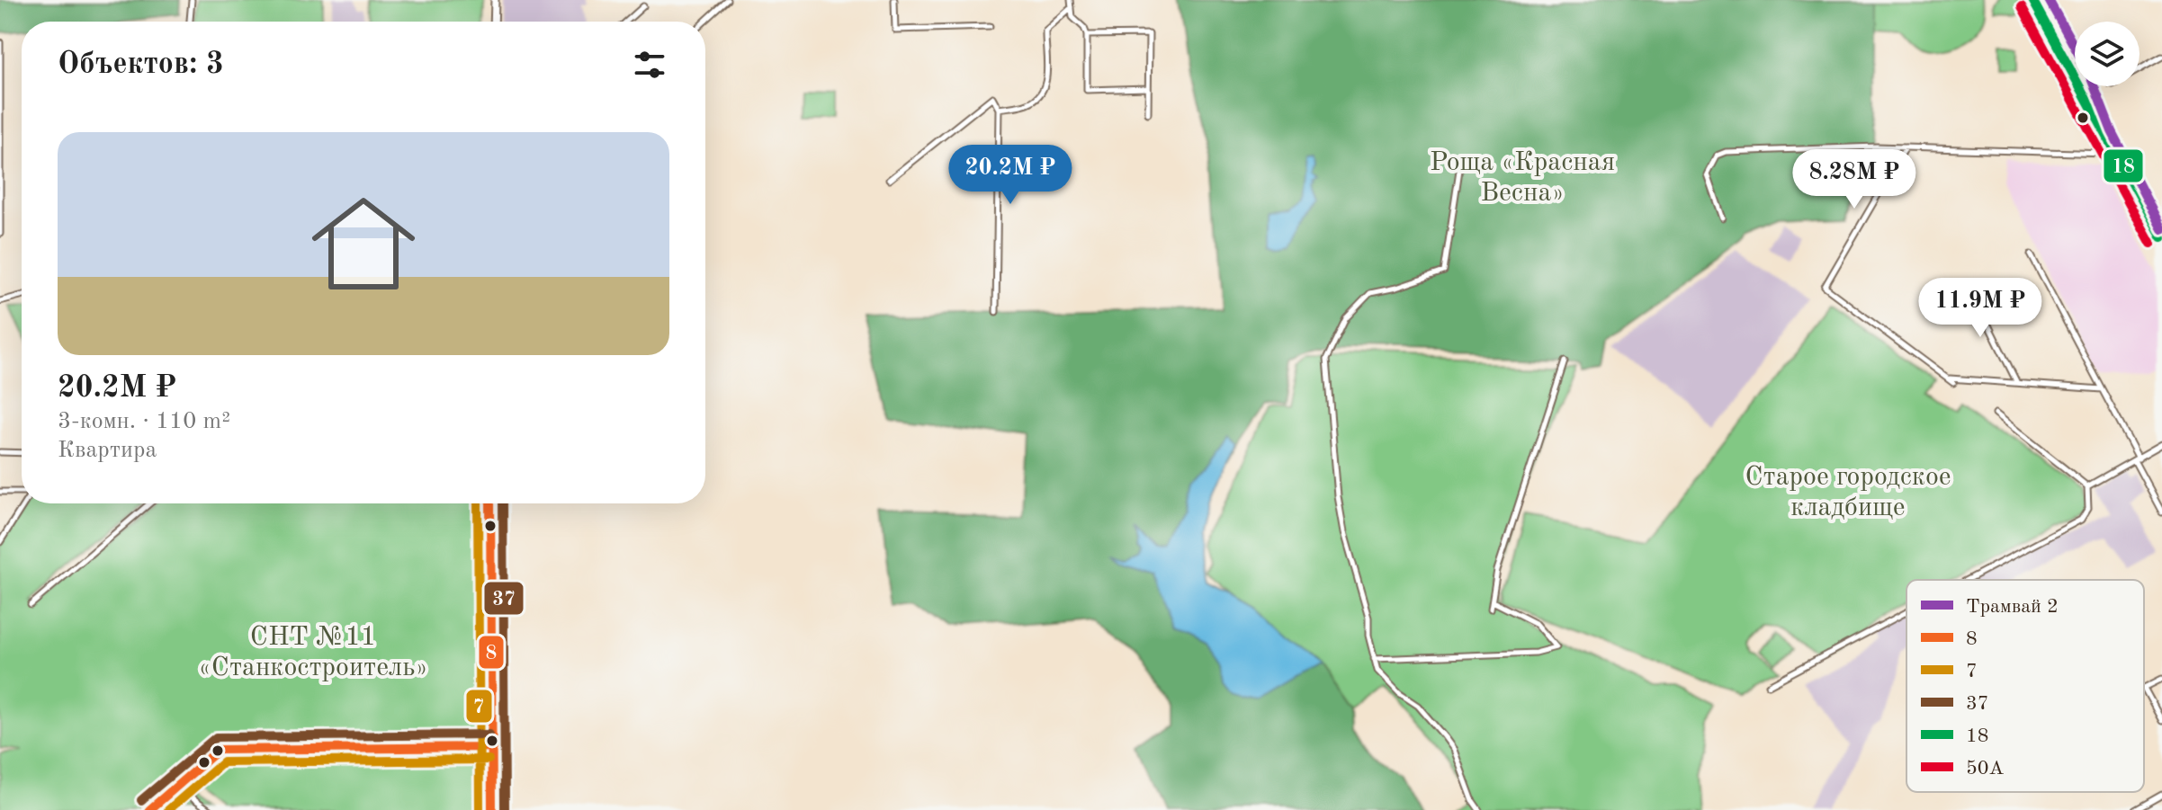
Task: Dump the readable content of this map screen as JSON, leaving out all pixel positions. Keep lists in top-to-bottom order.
{
  "parks": ["Роща «Красная Весна»", "Старое городское кладбище", "СНТ №11 «Станкостроитель»"],
  "lines": [
    "tram line 2",
    "transit line 18",
    "transit line 50А",
    "transit line 8",
    "transit line 7",
    "transit line 37"
  ],
  "legend": [
    "Трамвай 2",
    "8",
    "7",
    "37",
    "18",
    "50А"
  ],
  "page": {
    "heading": "Объектов: 3",
    "list": [
      {
        "name": "20.2M ₽",
        "note": "3-комн. · 110 m² · Квартира"
      }
    ],
    "price": ["20.2M ₽", "8.28M ₽", "11.9M ₽"]
  }
}
